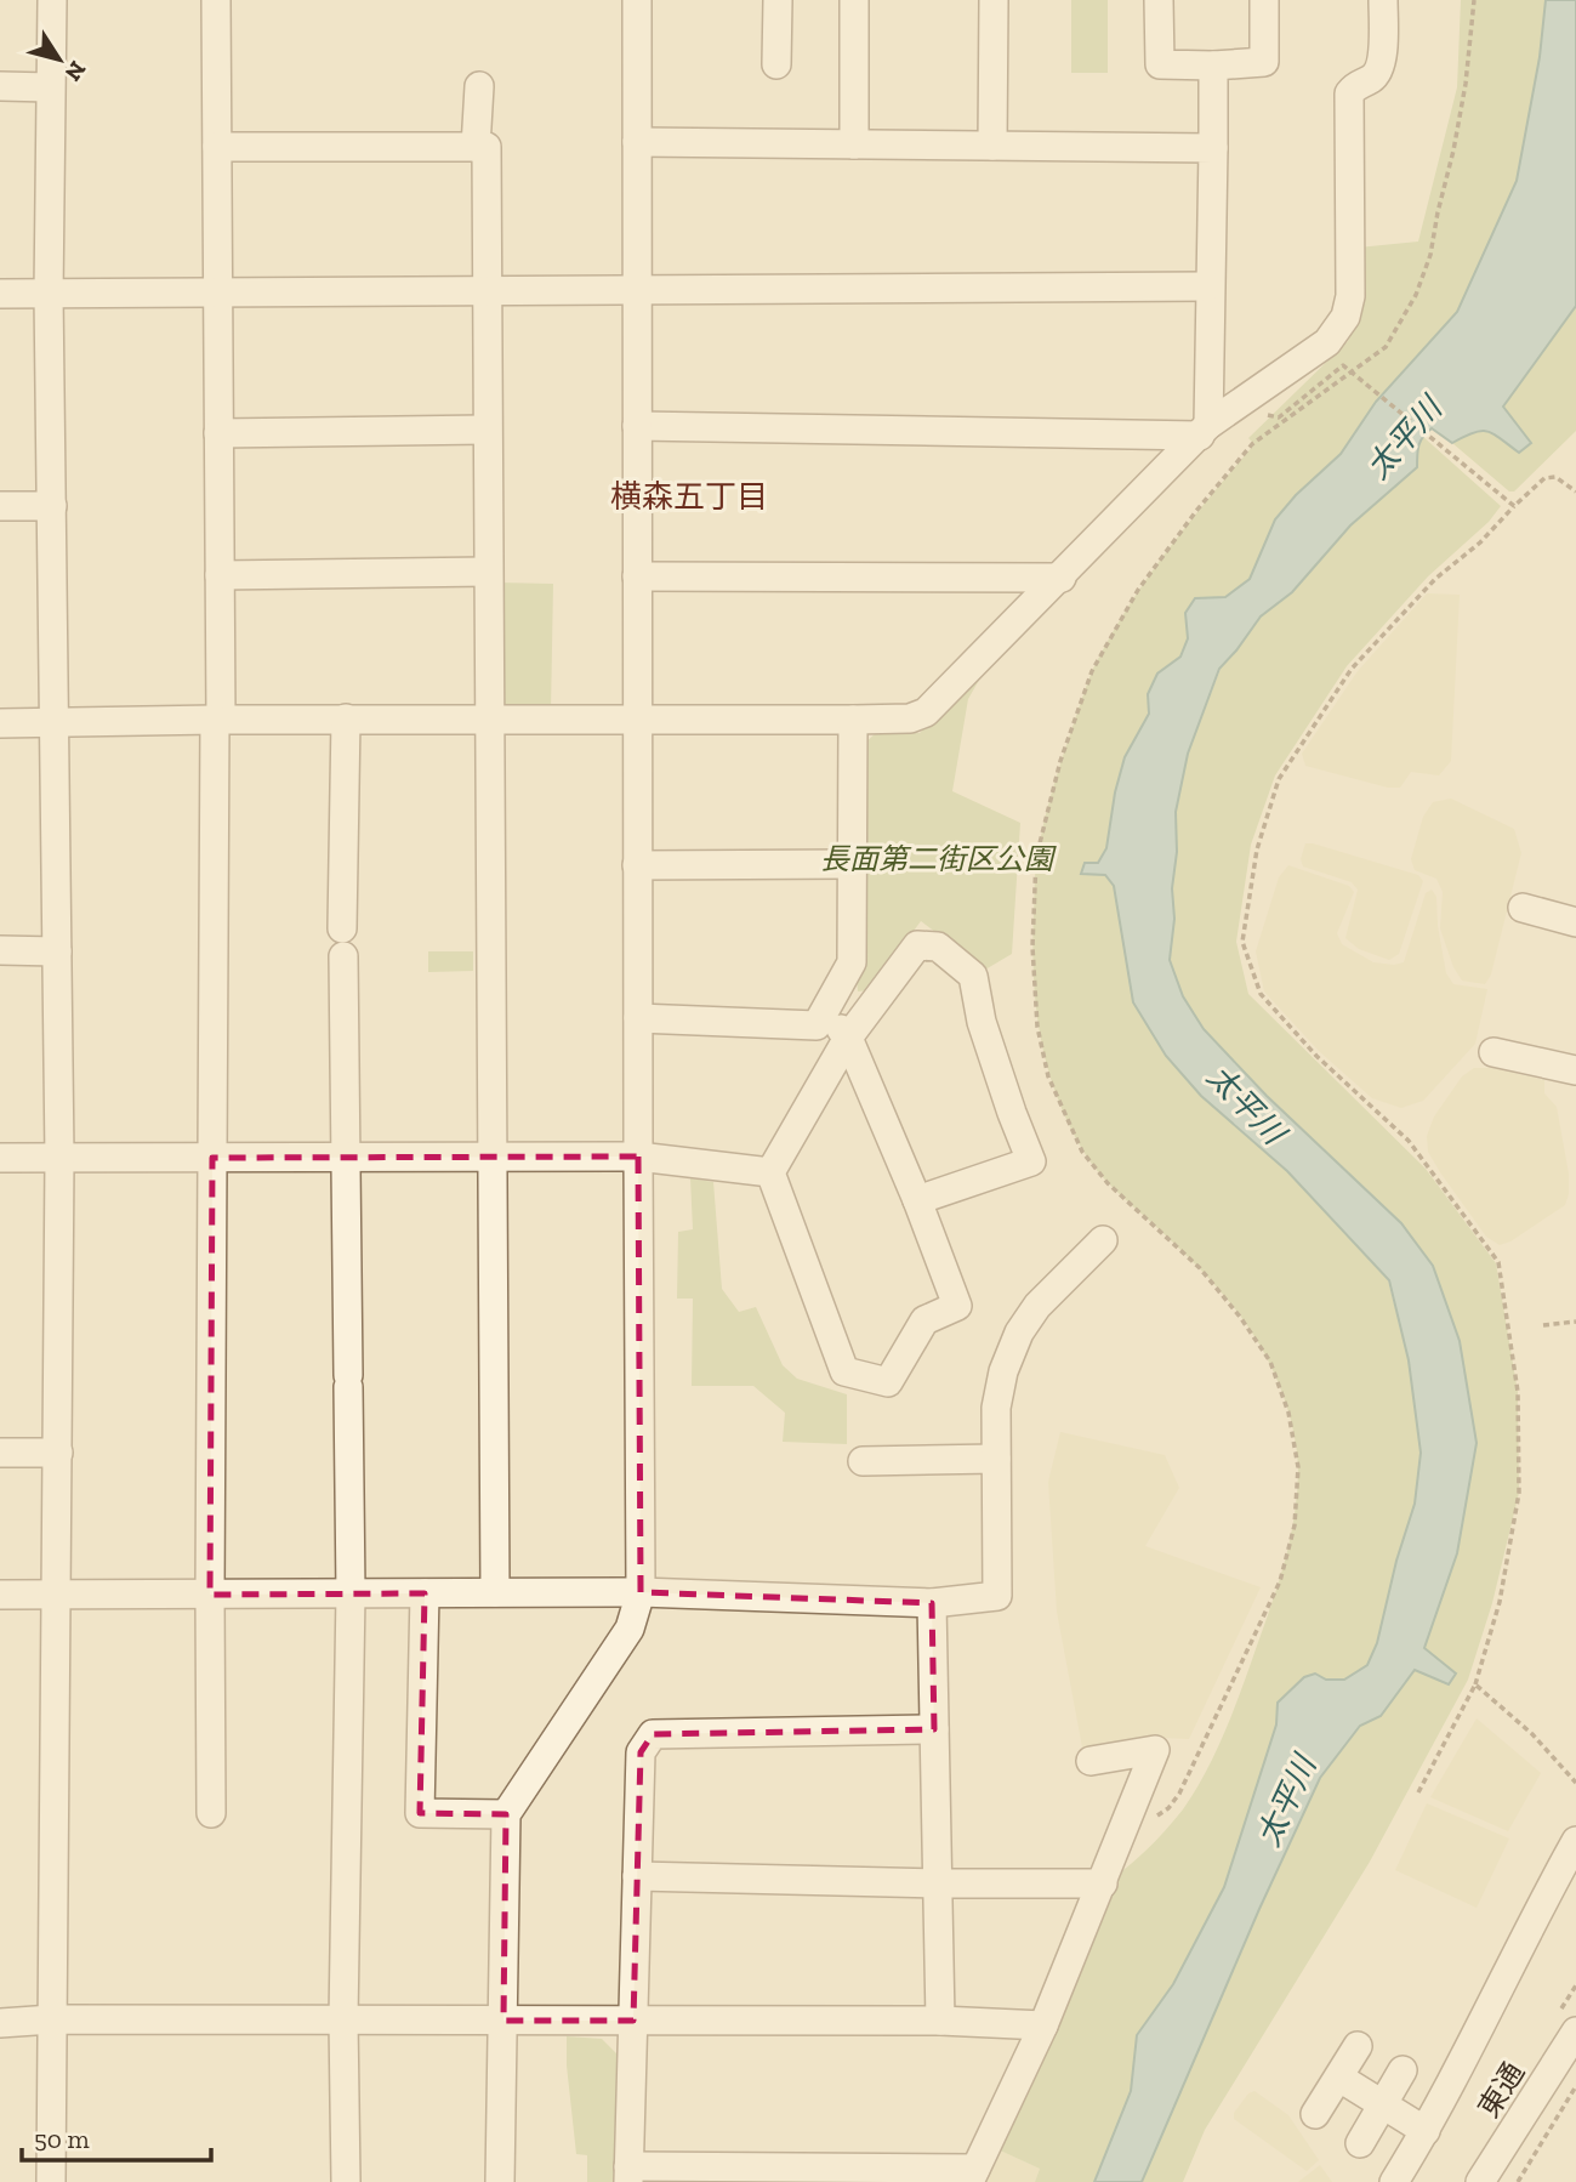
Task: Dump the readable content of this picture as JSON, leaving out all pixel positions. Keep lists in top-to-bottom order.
{
  "streets": {
    "street": ["東通"]
  },
  "districts": ["横森五丁目"],
  "water": ["太平川"],
  "parks": ["長面第二街区公園"],
  "scale_bar": "50 m",
  "north": "bottom right"
}
